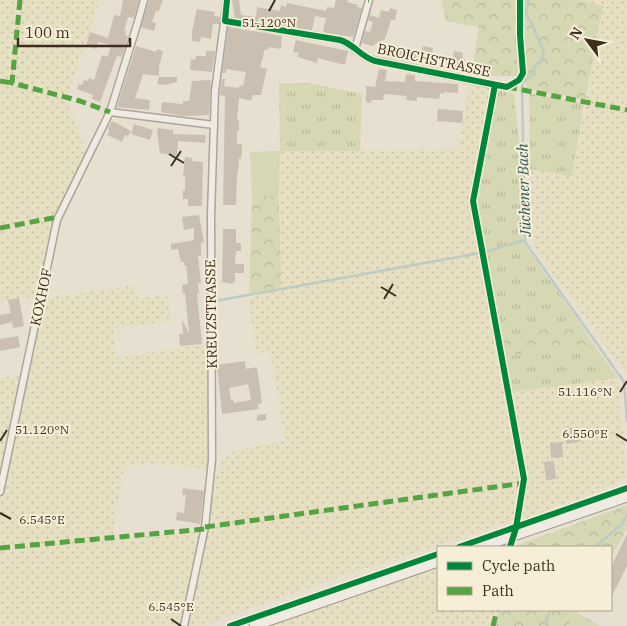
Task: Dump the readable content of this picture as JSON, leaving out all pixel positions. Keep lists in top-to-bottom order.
{
  "streets": {
    "street": ["BROICHSTRASSE", "KOXHOF", "KREUZSTRASSE"]
  },
  "crossings": [
    ["BROICHSTRASSE", "KREUZSTRASSE"]
  ],
  "water": ["Jüchener Bach"],
  "legend": ["Cycle path", "Path"],
  "scale_bar": "100 m",
  "north": "top left",
  "coordinates": [
    "51.120°N",
    "51.116°N",
    "6.550°E",
    "6.545°E"
  ]
}
